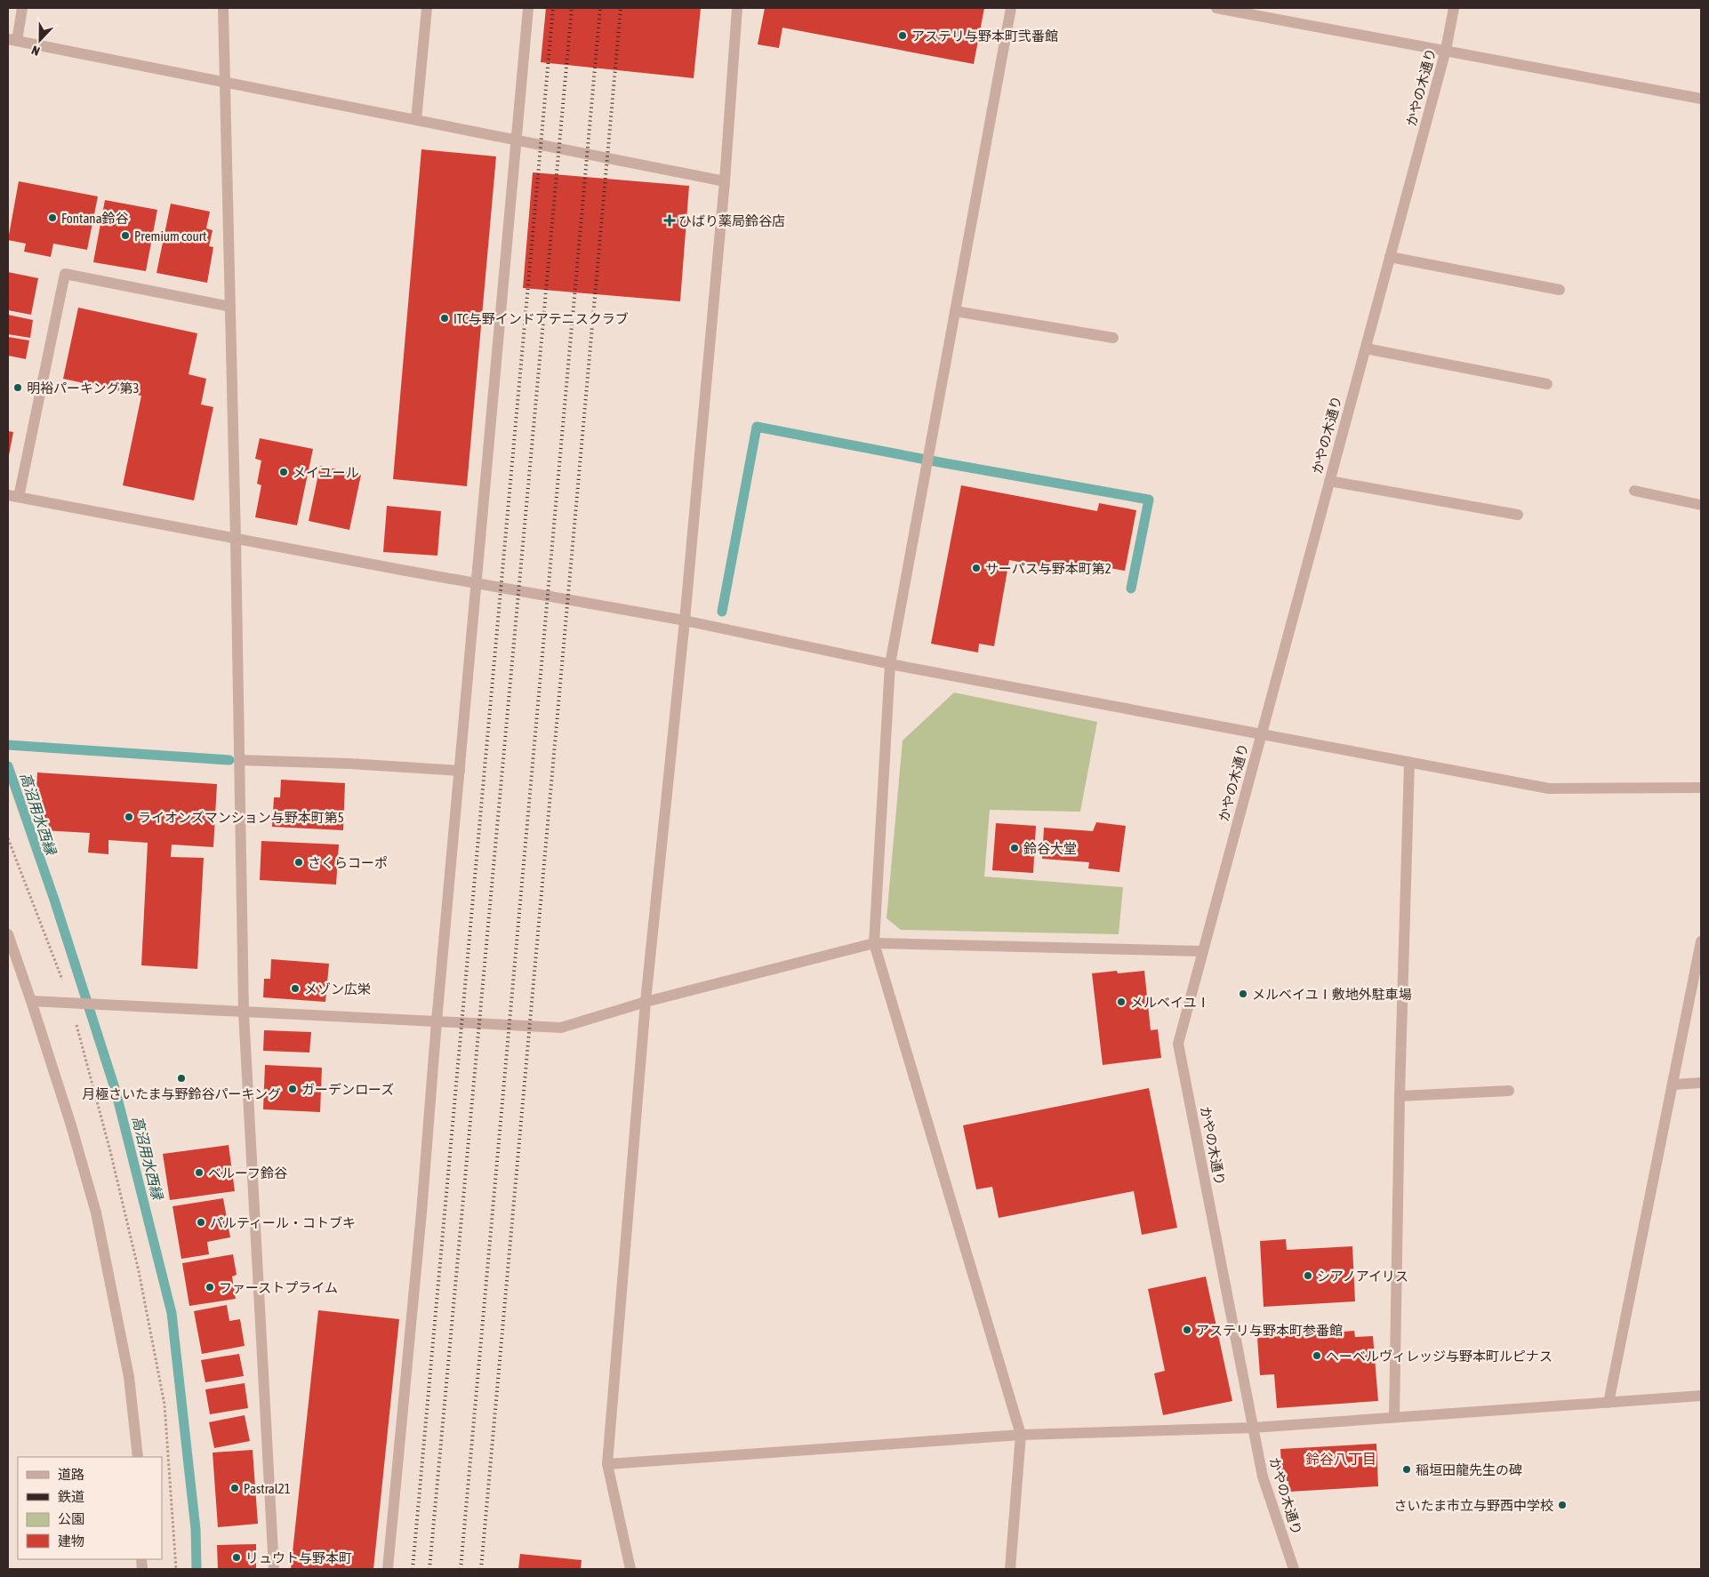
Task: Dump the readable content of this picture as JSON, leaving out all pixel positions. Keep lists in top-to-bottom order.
{
  "streets": {
    "street": ["かやの木通り"]
  },
  "districts": ["鈴谷八丁目"],
  "water": ["高沼用水西縁"],
  "places": {
    "other": [
      "アステリ与野本町弐番館",
      "Fontana鈴谷",
      "Premium court",
      "ITC与野インドアテニスクラブ",
      "明裕パーキング第3",
      "メイユール",
      "サーパス与野本町第2",
      "ライオンズマンション与野本町第5",
      "鈴谷大堂",
      "さくらコーポ",
      "メゾン広栄",
      "メルベイユⅠ敷地外駐車場",
      "メルベイユⅠ",
      "月極さいたま与野鈴谷パーキング",
      "ガーデンローズ",
      "ベルーフ鈴谷",
      "パルティール・コトブキ",
      "シアノアイリス",
      "ファーストプライム",
      "アステリ与野本町参番館",
      "ヘーベルヴィレッジ与野本町ルピナス",
      "稲垣田龍先生の碑",
      "Pastral21",
      "さいたま市立与野西中学校",
      "リュウト与野本町"
    ],
    "health": ["ひばり薬局鈴谷店"]
  },
  "legend": [
    "道路",
    "鉄道",
    "公園",
    "建物"
  ],
  "north": "bottom"
}
